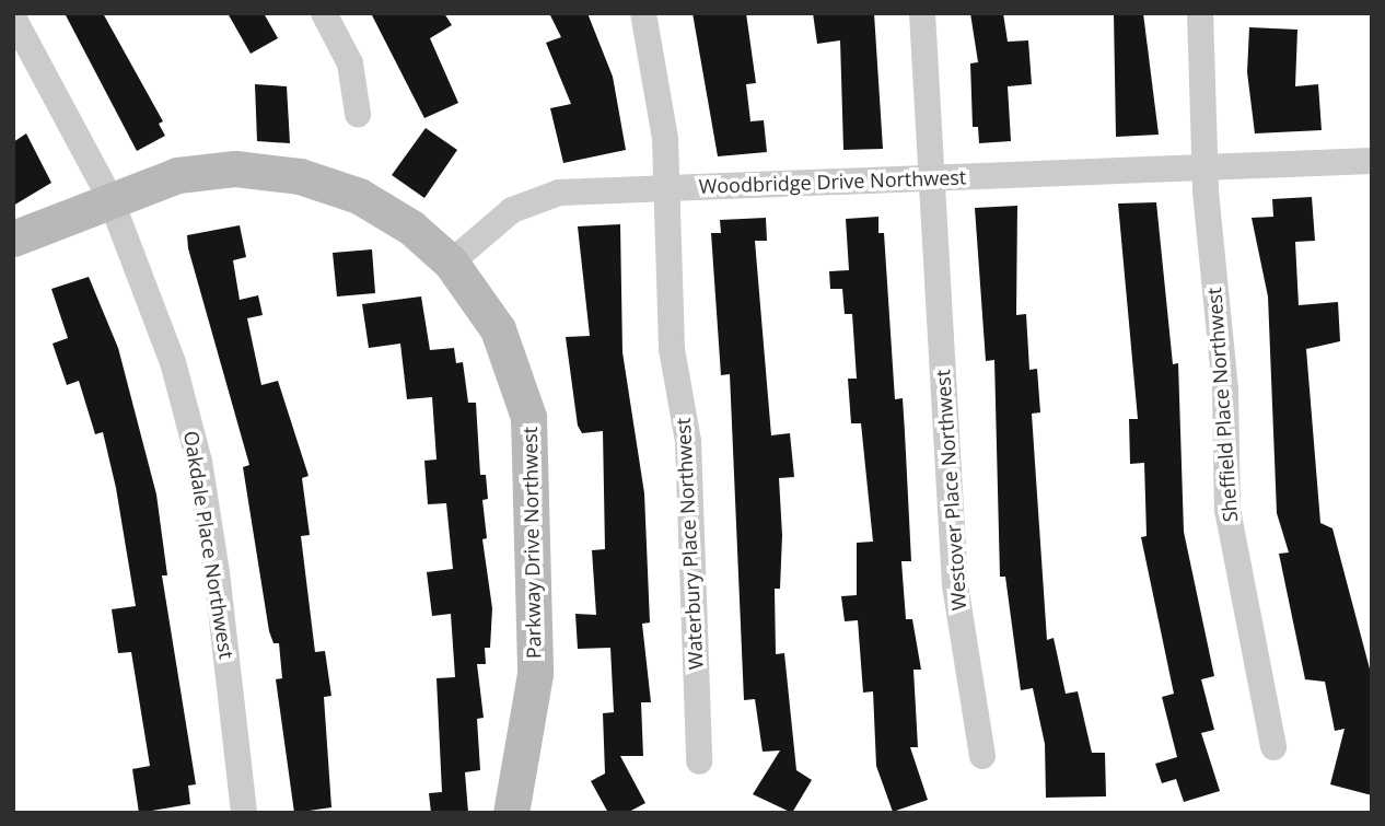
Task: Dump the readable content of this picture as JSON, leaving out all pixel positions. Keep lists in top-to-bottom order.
{
  "streets": {
    "street": [
      "Woodbridge Drive Northwest",
      "Sheffield Place Northwest",
      "Westover Place Northwest",
      "Parkway Drive Northwest",
      "Waterbury Place Northwest",
      "Oakdale Place Northwest"
    ]
  },
  "crossings": [
    ["Woodbridge Drive Northwest", "Sheffield Place Northwest"],
    ["Woodbridge Drive Northwest", "Westover Place Northwest"],
    ["Woodbridge Drive Northwest", "Parkway Drive Northwest"],
    ["Woodbridge Drive Northwest", "Waterbury Place Northwest"],
    ["Parkway Drive Northwest", "Oakdale Place Northwest"]
  ]
}
